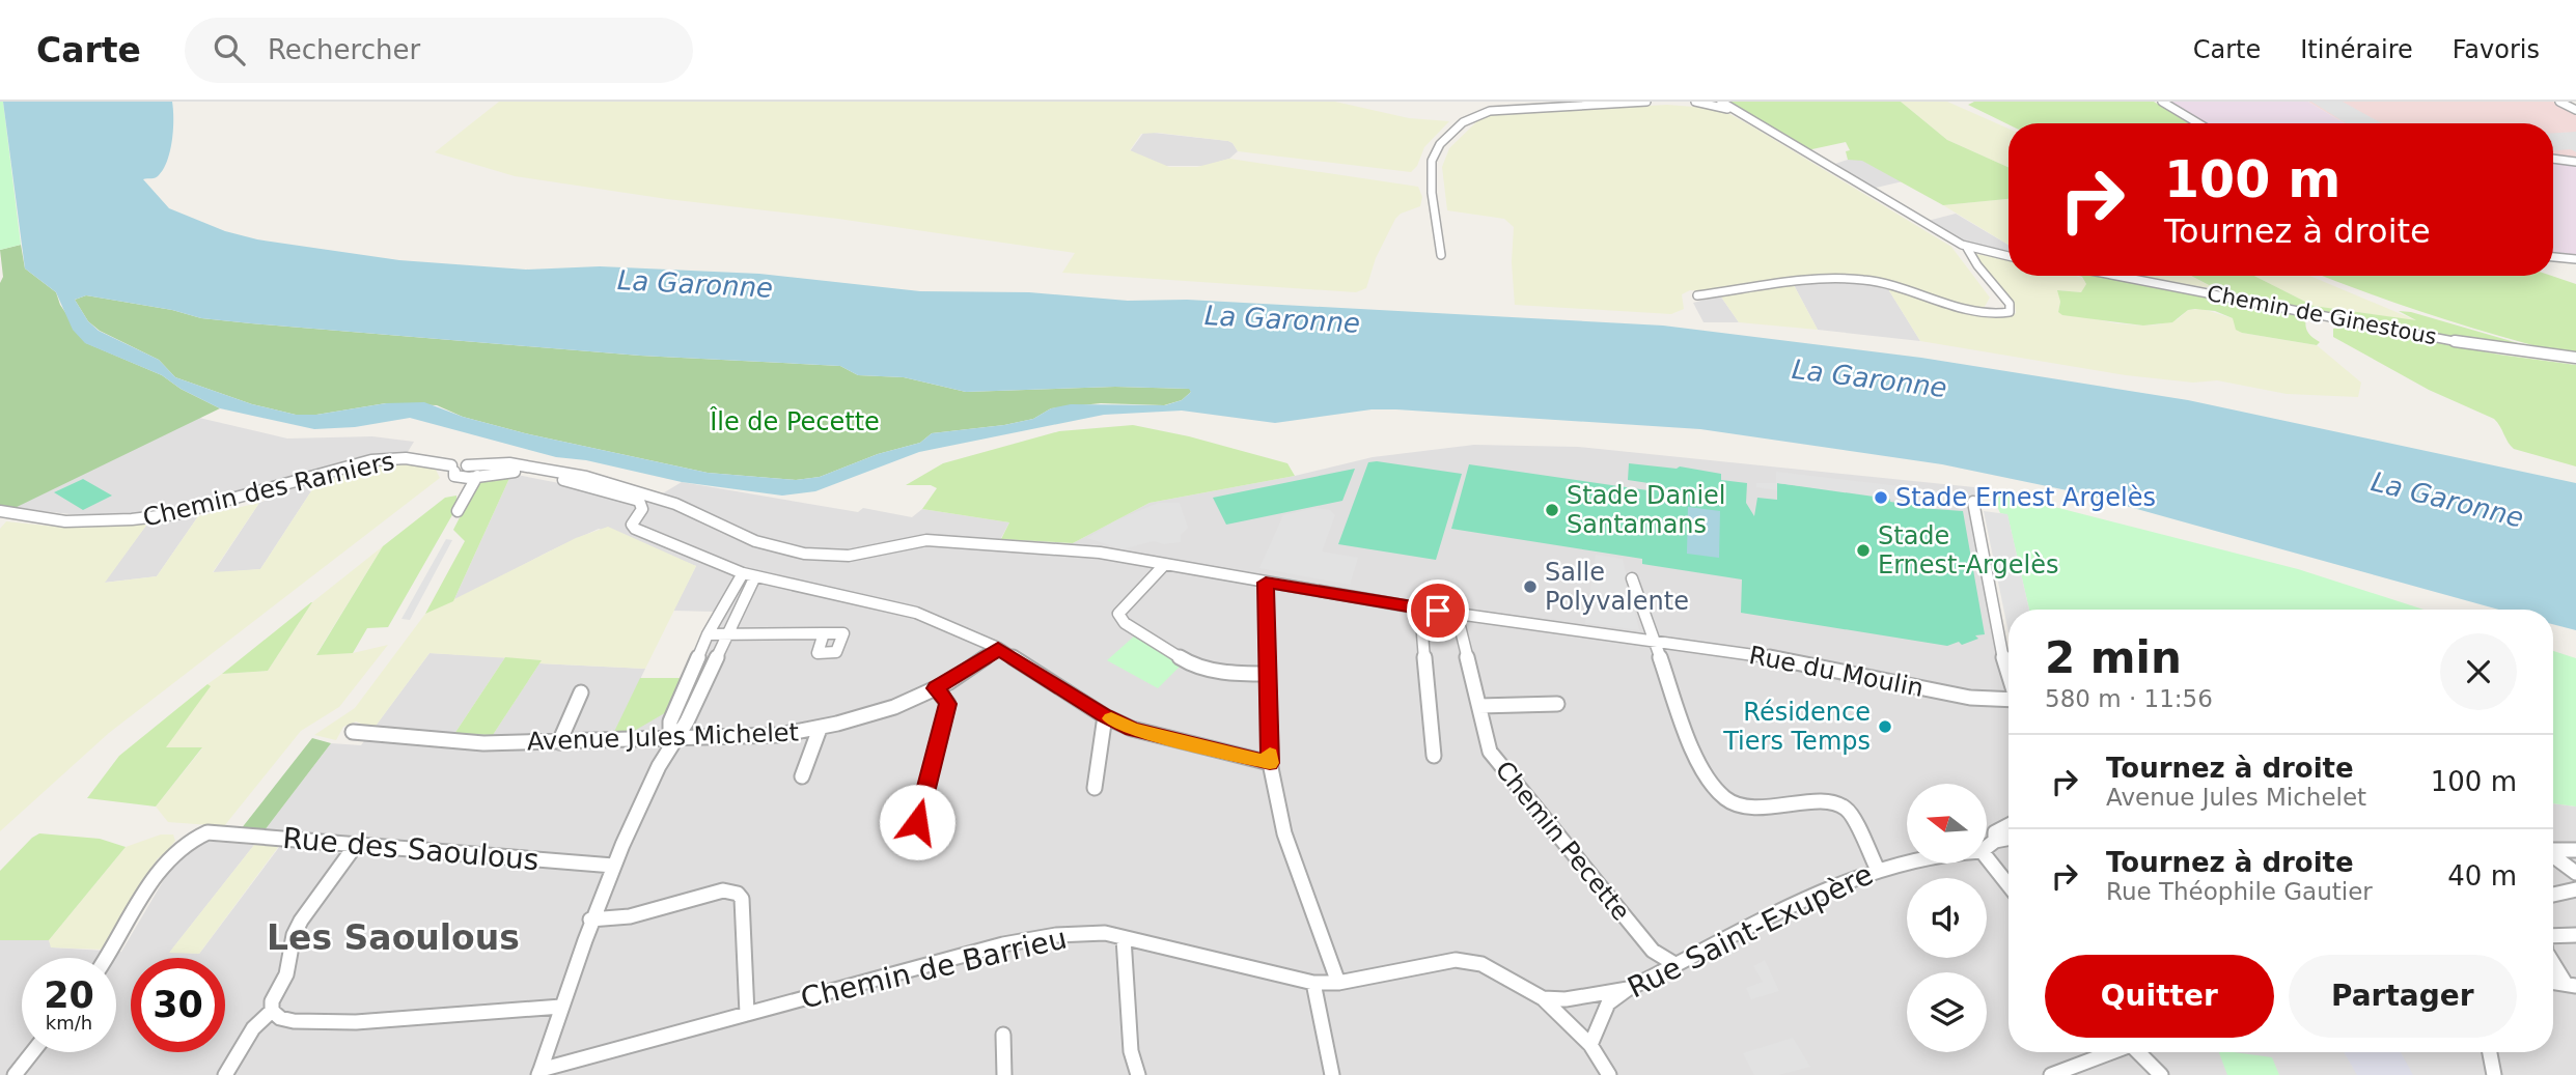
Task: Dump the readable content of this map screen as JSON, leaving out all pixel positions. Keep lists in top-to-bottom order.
{
  "streets": {
    "street": [
      "Chemin de Ginestous",
      "Chemin des Ramiers",
      "Rue du Moulin",
      "Avenue Jules Michelet",
      "Chemin Pecette",
      "Rue des Saoulous",
      "Rue Saint-Exupère",
      "Chemin de Barrieu"
    ]
  },
  "crossings": [
    ["Chemin Pecette", "Rue Saint-Exupère"]
  ],
  "districts": ["Les Saoulous"],
  "water": ["La Garonne"],
  "parks": ["Île de Pecette"],
  "places": [
    "Stade Ernest Argelès",
    "Stade Daniel Santamans",
    "Stade Ernest-Argelès",
    "Salle Polyvalente",
    "Résidence Tiers Temps"
  ],
  "north": "left",
  "page": {
    "header": "Carte",
    "search": "Rechercher",
    "nav": ["Carte", "Itinéraire", "Favoris"],
    "turn": ["100 m", "Tournez à droite"],
    "heading": ["2 min", "580 m · 11:56"],
    "list": [
      {
        "name": "Tournez à droite",
        "note": "Avenue Jules Michelet",
        "value": "100 m"
      },
      {
        "name": "Tournez à droite",
        "note": "Rue Théophile Gautier",
        "value": "40 m"
      }
    ],
    "buttons": ["Quitter", "Partager"],
    "speed": "20 km/h",
    "limit": "30"
  }
}
